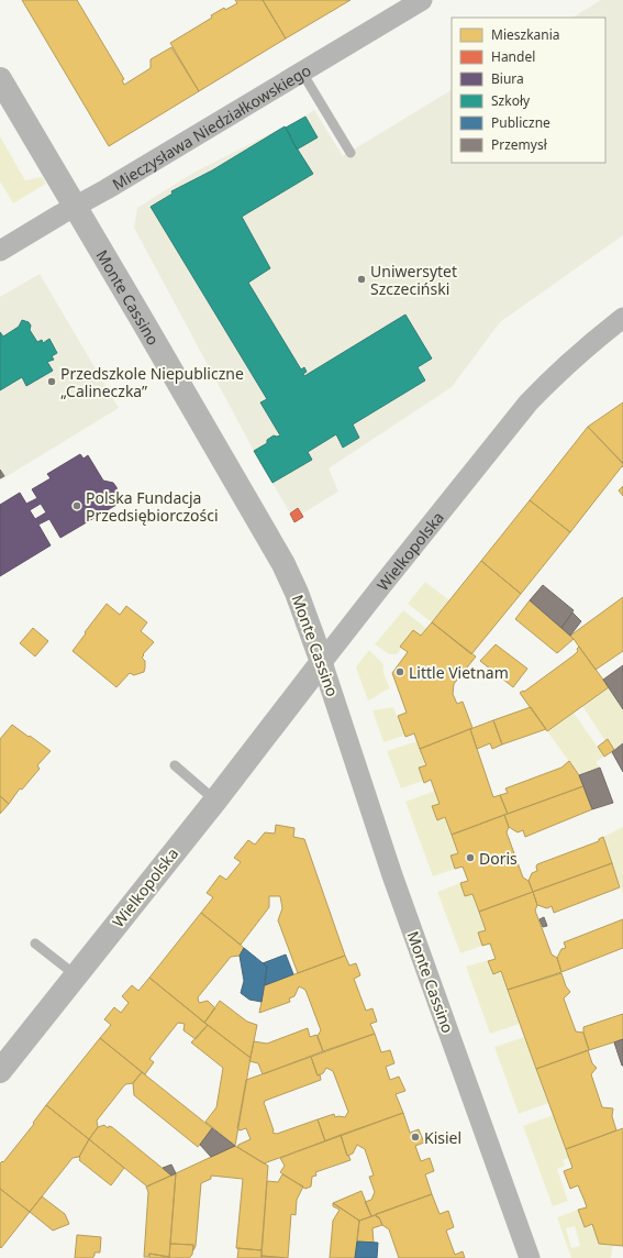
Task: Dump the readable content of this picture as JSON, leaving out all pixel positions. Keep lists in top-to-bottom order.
{
  "streets": {
    "street": ["Mieczysława Niedziałkowskiego", "Monte Cassino", "Wielkopolska"]
  },
  "crossings": [
    ["Mieczysława Niedziałkowskiego", "Monte Cassino"],
    ["Monte Cassino", "Wielkopolska"]
  ],
  "places": [
    "Uniwersytet Szczeciński",
    "Przedszkole Niepubliczne „Calineczka”",
    "Polska Fundacja Przedsiębiorczości",
    "Little Vietnam",
    "Doris",
    "Kisiel"
  ],
  "legend": [
    "Mieszkania",
    "Handel",
    "Biura",
    "Szkoły",
    "Publiczne",
    "Przemysł"
  ]
}
